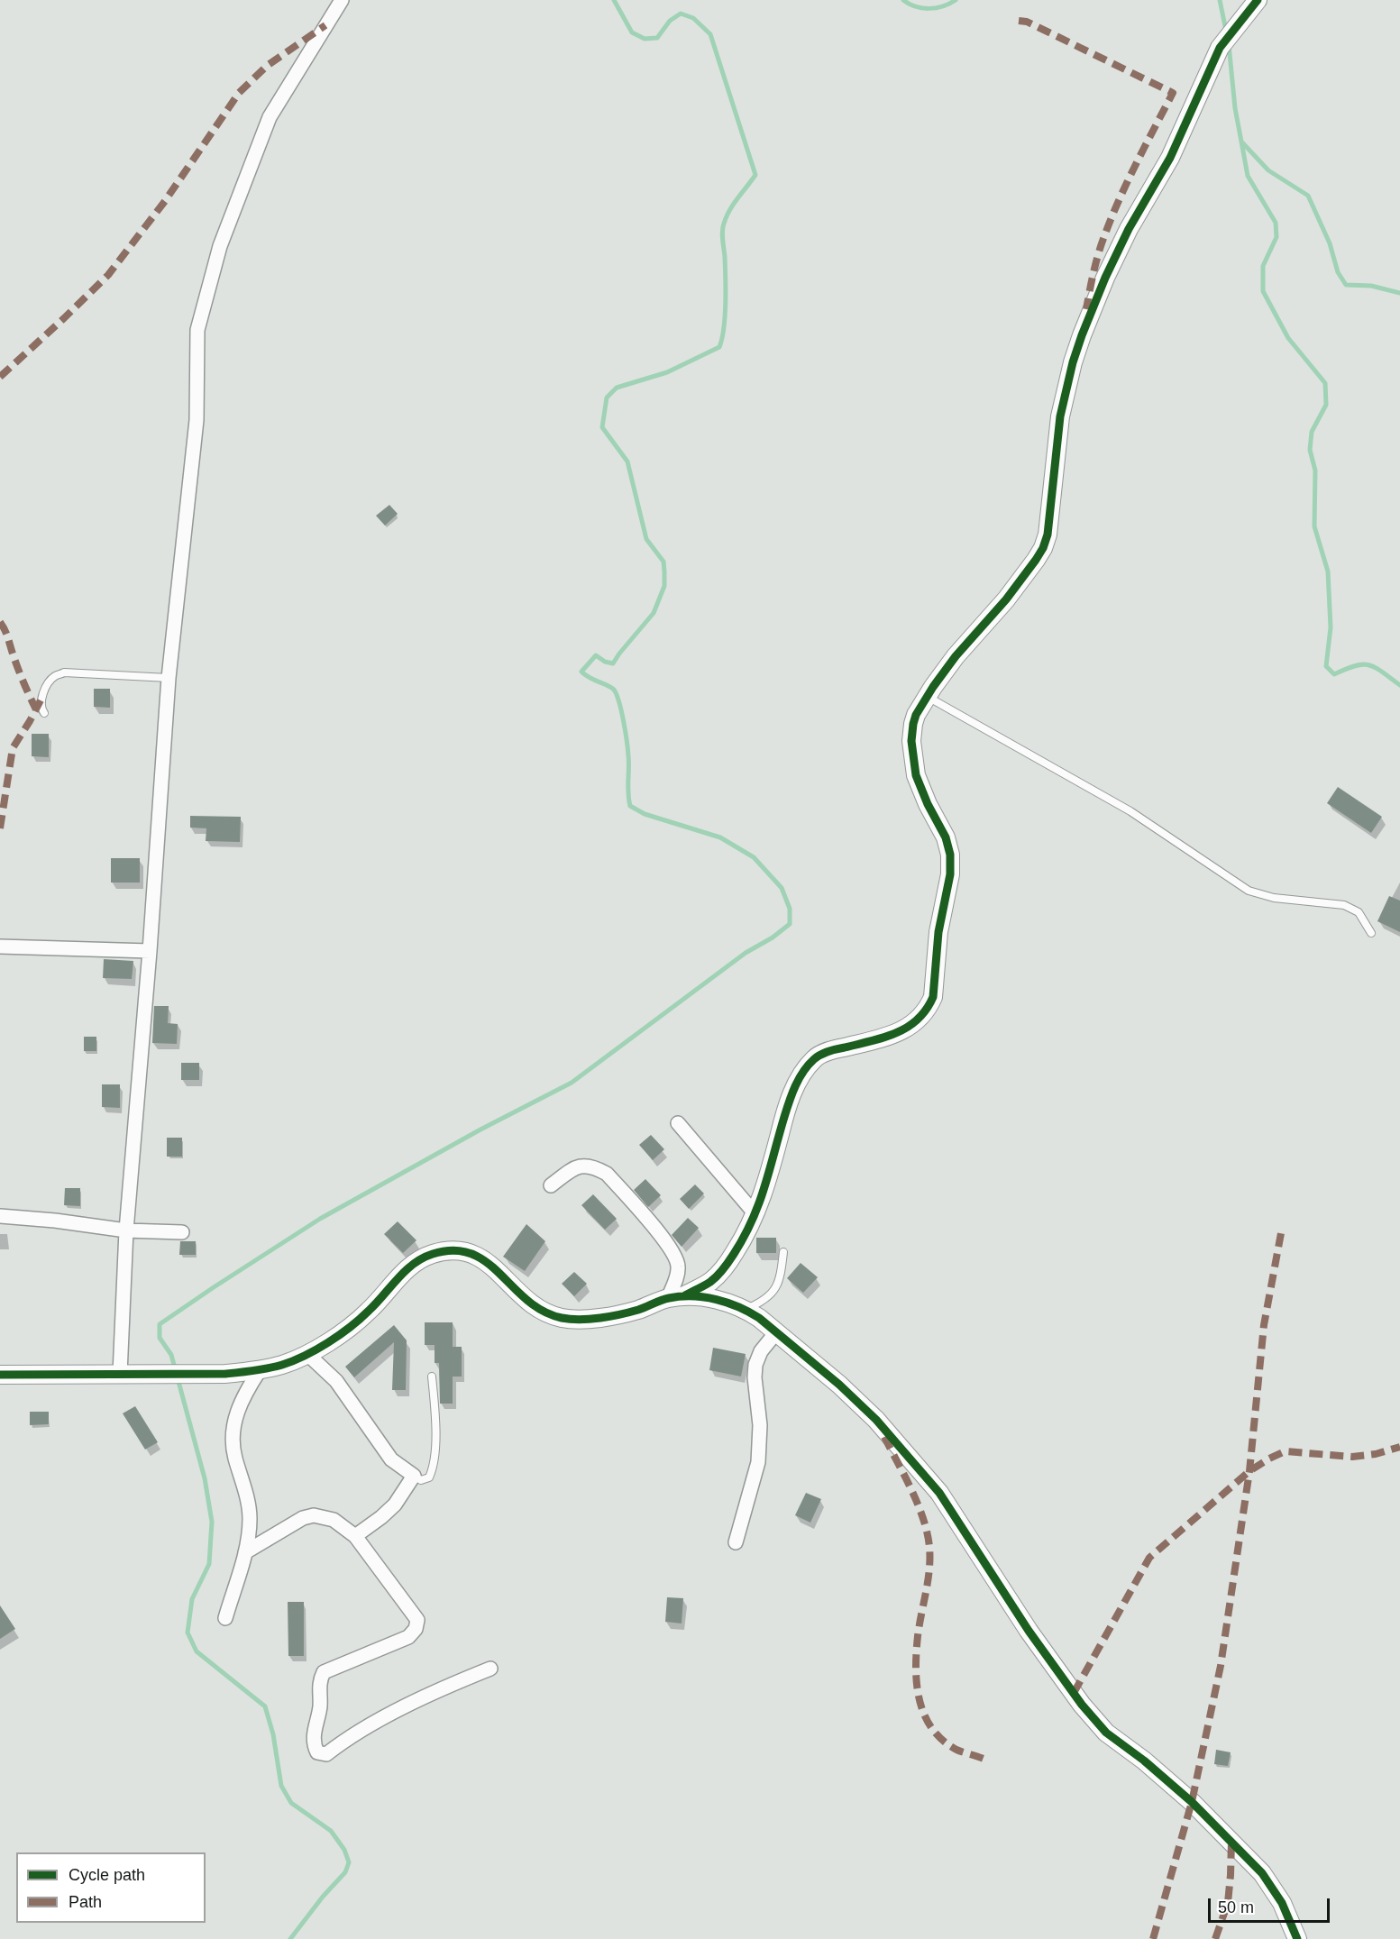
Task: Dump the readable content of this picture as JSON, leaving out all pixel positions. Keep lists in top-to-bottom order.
{
  "legend": ["Cycle path", "Path"],
  "scale_bar": "50 m"
}
